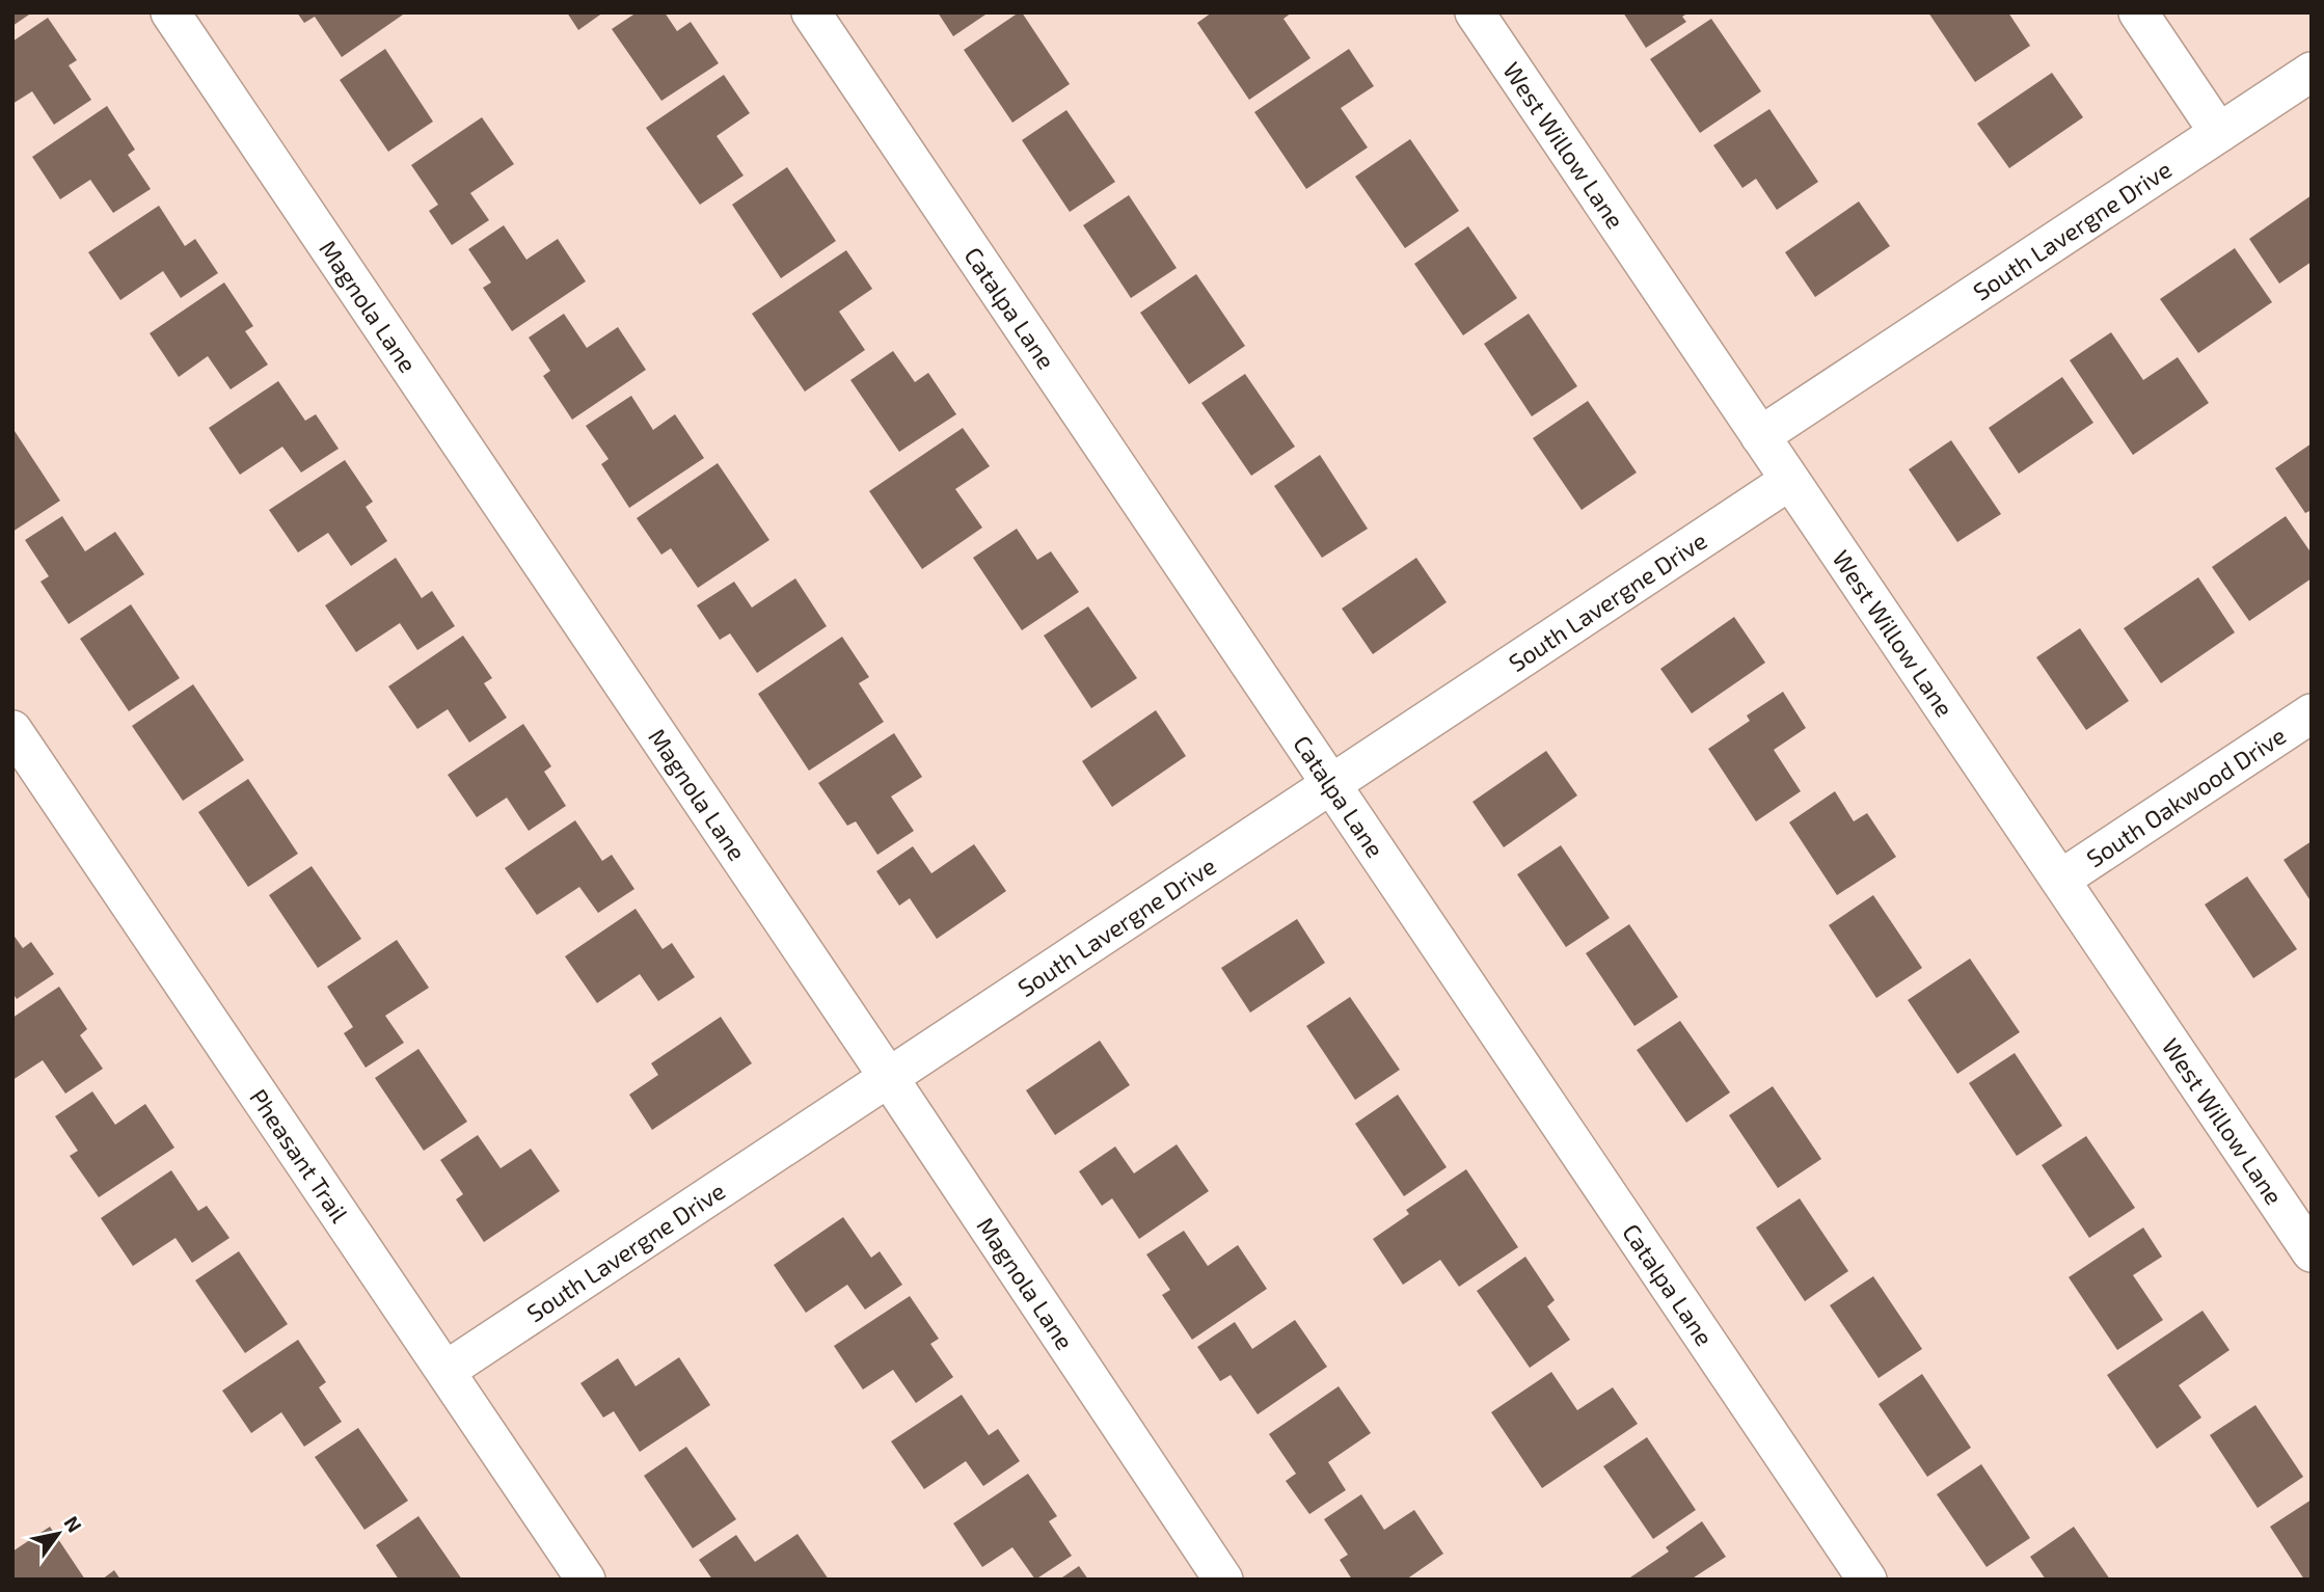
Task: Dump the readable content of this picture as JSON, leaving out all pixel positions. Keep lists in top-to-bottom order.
{
  "streets": {
    "street": [
      "West Willow Lane",
      "South Lavergne Drive",
      "Magnola Lane",
      "Catalpa Lane",
      "South Oakwood Drive",
      "Pheasant Trail"
    ]
  },
  "crossings": [
    ["West Willow Lane", "South Lavergne Drive"],
    ["West Willow Lane", "South Oakwood Drive"],
    ["South Lavergne Drive", "Magnola Lane"],
    ["South Lavergne Drive", "Catalpa Lane"],
    ["South Lavergne Drive", "Pheasant Trail"]
  ],
  "north": "top right"
}
